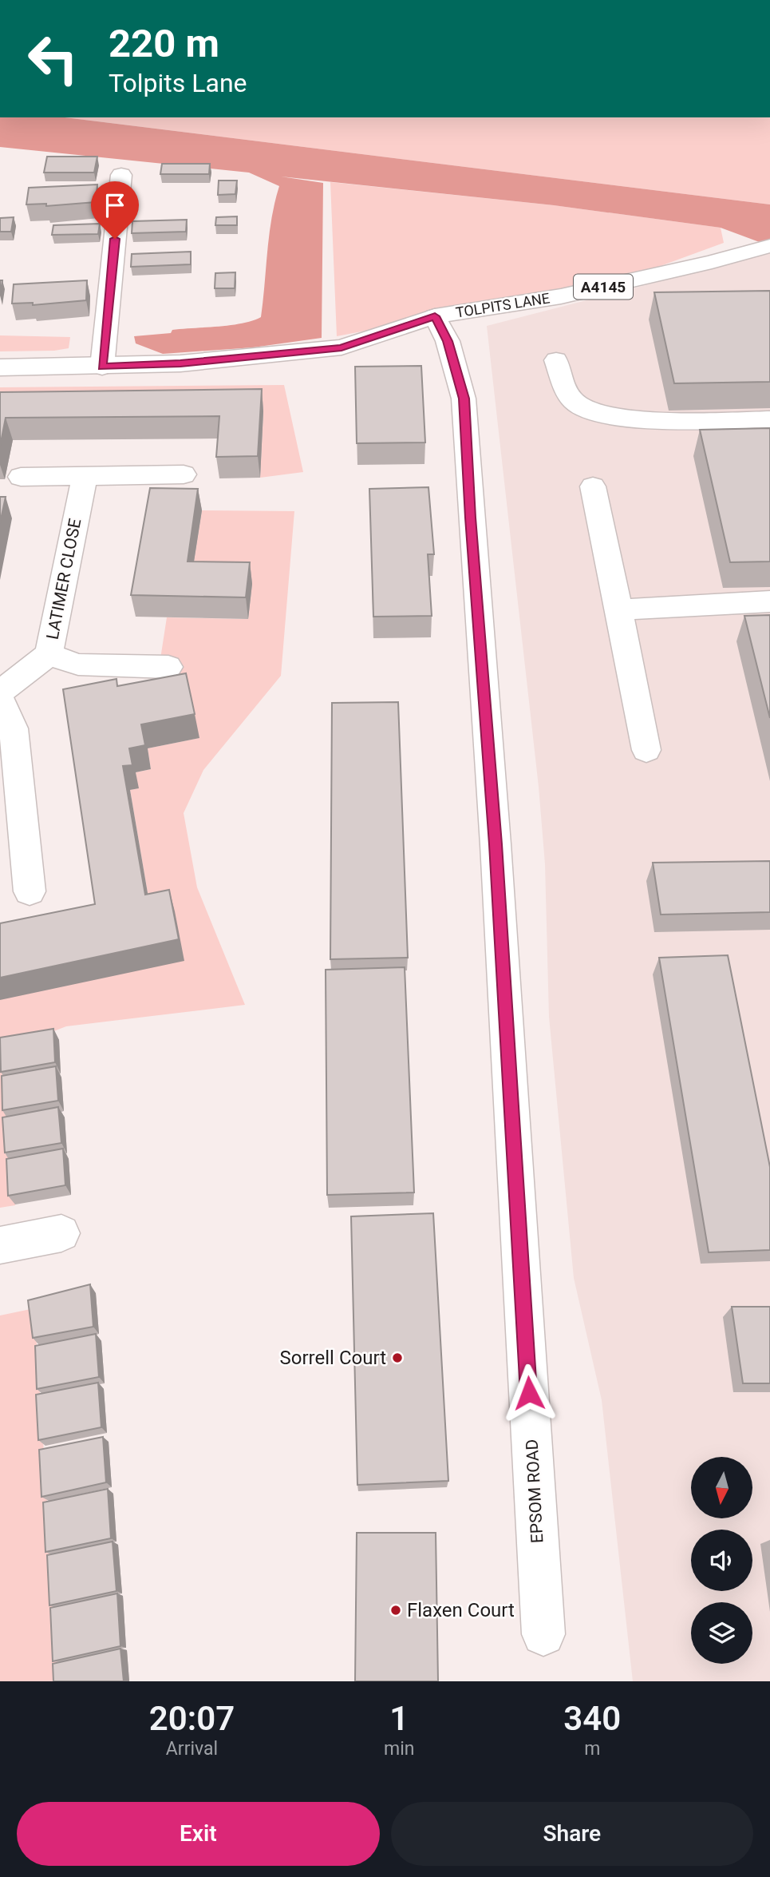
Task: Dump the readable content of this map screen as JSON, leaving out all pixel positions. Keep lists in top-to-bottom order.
{
  "streets": {
    "street": [
      "A4145",
      "TOLPITS LANE",
      "LATIMER CLOSE",
      "EPSOM ROAD"
    ]
  },
  "crossings": [
    ["TOLPITS LANE", "EPSOM ROAD"]
  ],
  "places": ["Sorrell Court", "Flaxen Court"],
  "north": "bottom",
  "page": {
    "turn": ["220 m", "Tolpits Lane"],
    "eta": [
      "20:07",
      "Arrival",
      "1",
      "min",
      "340",
      "m"
    ],
    "buttons": ["Exit", "Share"]
  }
}
